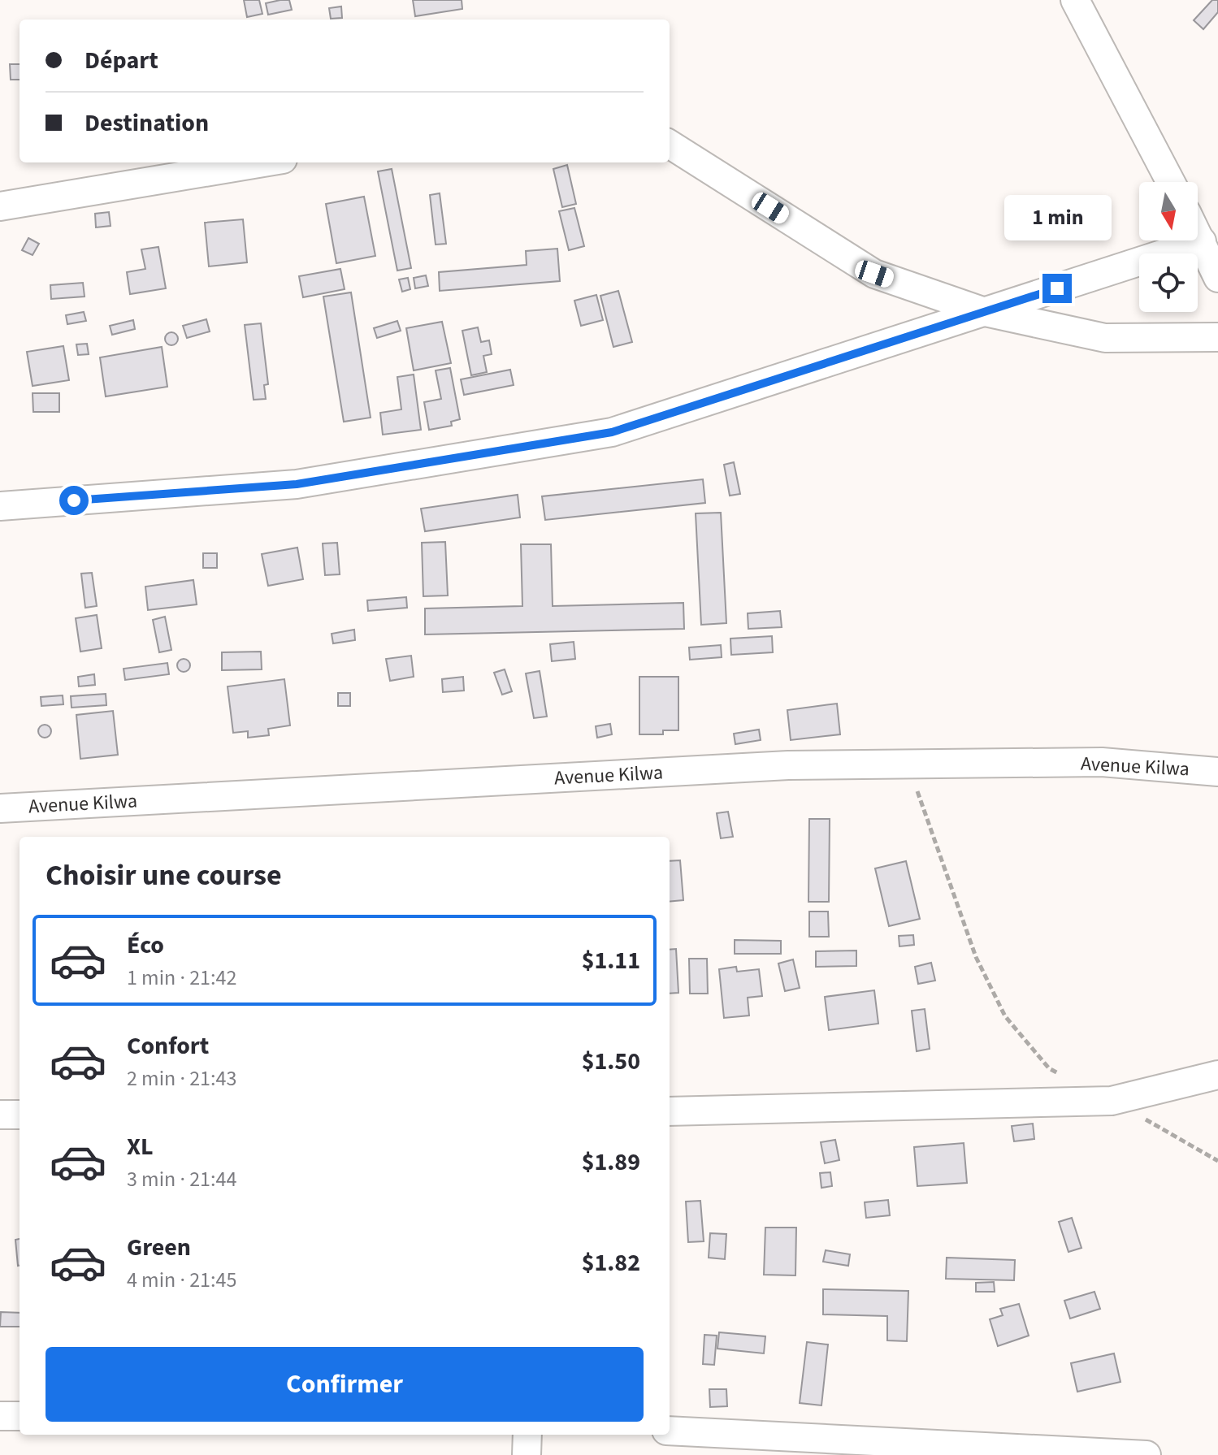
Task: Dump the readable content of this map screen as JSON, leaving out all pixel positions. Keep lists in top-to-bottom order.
{
  "streets": {
    "street": ["Avenue Kilwa"]
  },
  "north": "bottom",
  "page": {
    "banner": ["Départ", "Destination"],
    "bubble": "1 min",
    "heading": "Choisir une course",
    "list": [
      {
        "name": "Éco",
        "note": "1 min · 21:42",
        "value": "$1.11"
      },
      {
        "name": "Confort",
        "note": "2 min · 21:43",
        "value": "$1.50"
      },
      {
        "name": "XL",
        "note": "3 min · 21:44",
        "value": "$1.89"
      },
      {
        "name": "Green",
        "note": "4 min · 21:45",
        "value": "$1.82"
      }
    ],
    "buttons": "Confirmer"
  }
}
